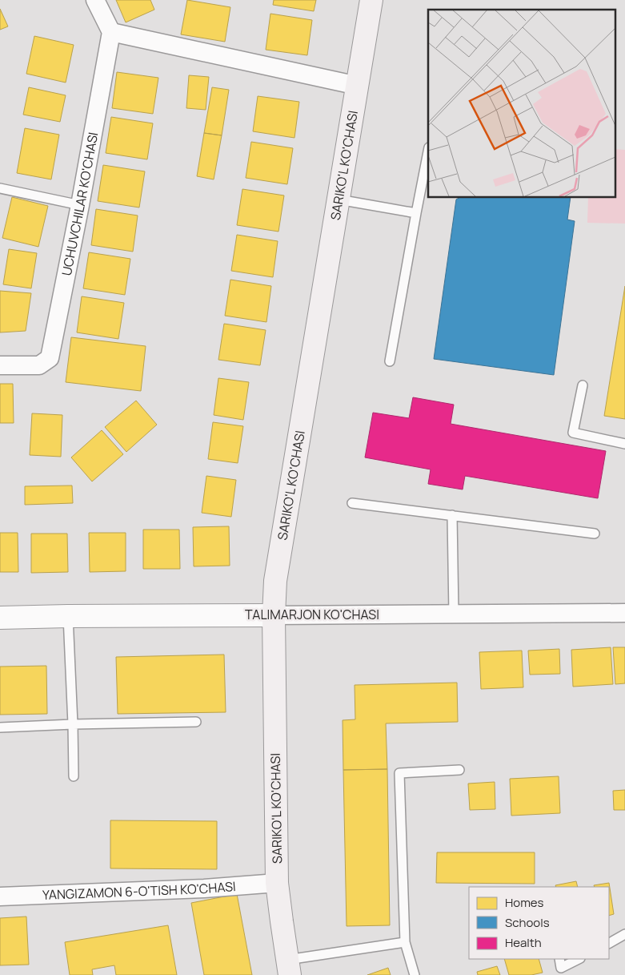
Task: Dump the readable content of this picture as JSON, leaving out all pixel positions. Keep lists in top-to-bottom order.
{
  "streets": {
    "main road": ["SARIKO'L KO'CHASI"],
    "street": ["UCHUVCHILAR KO'CHASI", "TALIMARJON KO'CHASI", "YANGIZAMON 6-O'TISH KO'CHASI"]
  },
  "crossings": [
    ["SARIKO'L KO'CHASI", "TALIMARJON KO'CHASI"],
    ["SARIKO'L KO'CHASI", "YANGIZAMON 6-O'TISH KO'CHASI"]
  ],
  "legend": ["Homes", "Schools", "Health"]
}
